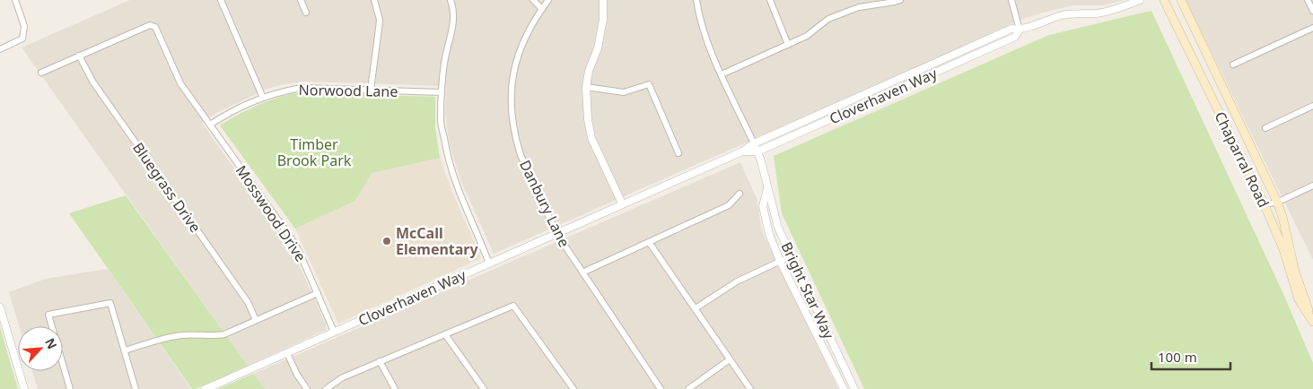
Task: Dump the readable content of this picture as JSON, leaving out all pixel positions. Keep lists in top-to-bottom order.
{
  "streets": {
    "main road": ["Chaparral Road"],
    "street": [
      "Norwood Lane",
      "Cloverhaven Way",
      "Bluegrass Drive",
      "Danbury Lane",
      "Mosswood Drive",
      "Bright Star Way"
    ]
  },
  "crossings": [
    ["Norwood Lane", "Mosswood Drive"],
    ["Cloverhaven Way", "Danbury Lane"],
    ["Cloverhaven Way", "Mosswood Drive"],
    ["Cloverhaven Way", "Bright Star Way"],
    ["Bluegrass Drive", "Mosswood Drive"]
  ],
  "parks": ["Timber Brook Park"],
  "places": ["McCall Elementary"],
  "scale_bar": "100 m",
  "north": "top right"
}
